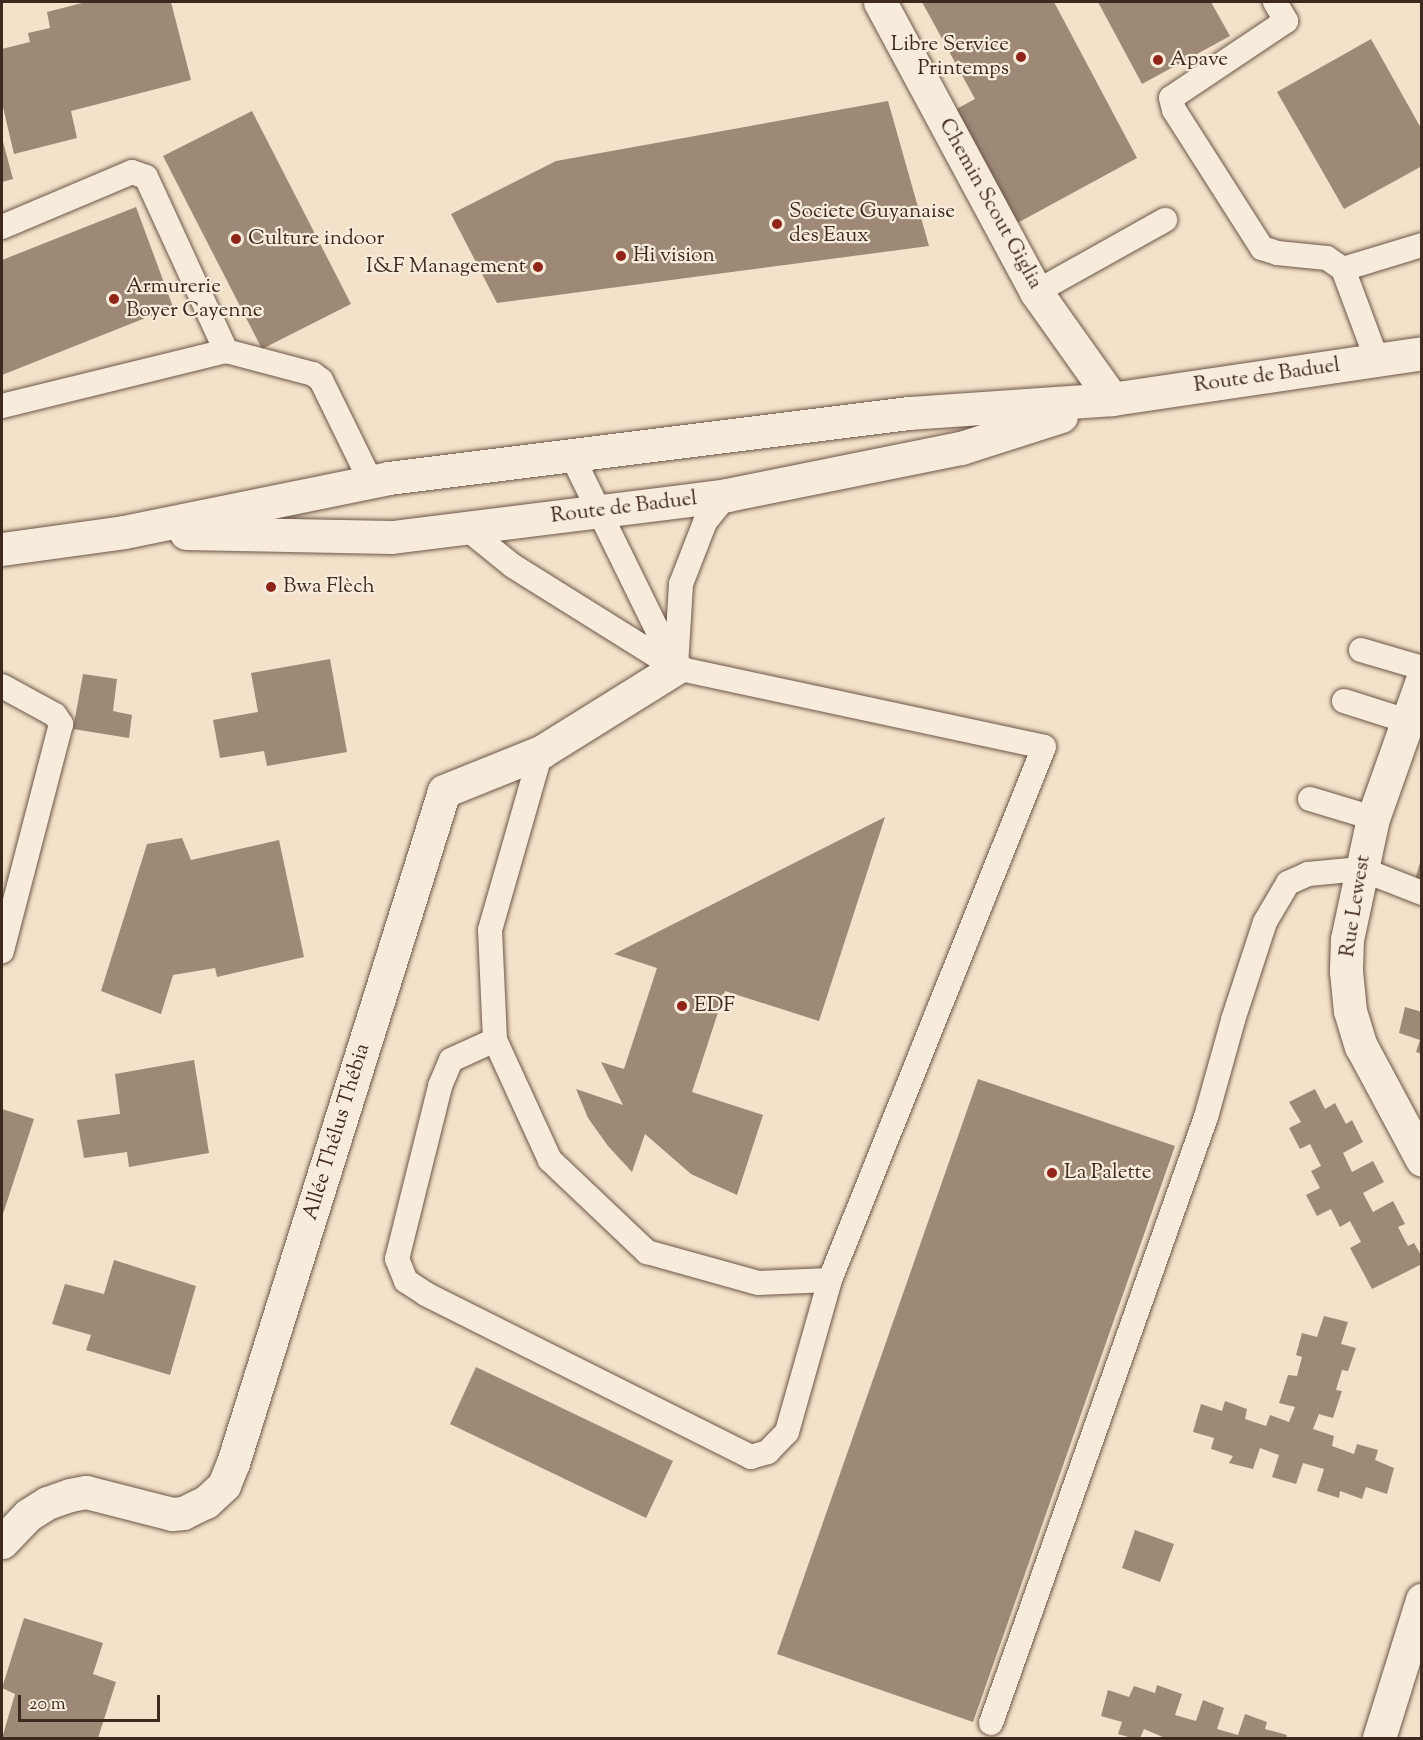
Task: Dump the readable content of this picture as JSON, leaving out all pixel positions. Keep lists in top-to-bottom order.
{
  "streets": {
    "main road": [
      "Chemin Scout Giglia",
      "Route de Baduel",
      "Rue Lewest",
      "Allée Thélus Thébia"
    ]
  },
  "crossings": [
    ["Chemin Scout Giglia", "Route de Baduel"]
  ],
  "places": [
    "Libre Service Printemps",
    "Apave",
    "Societe Guyanaise des Eaux",
    "Culture indoor",
    "Hi vision",
    "I&F Management",
    "Armurerie Boyer Cayenne",
    "Bwa Flèch",
    "EDF",
    "La Palette"
  ],
  "scale_bar": "20 m"
}
